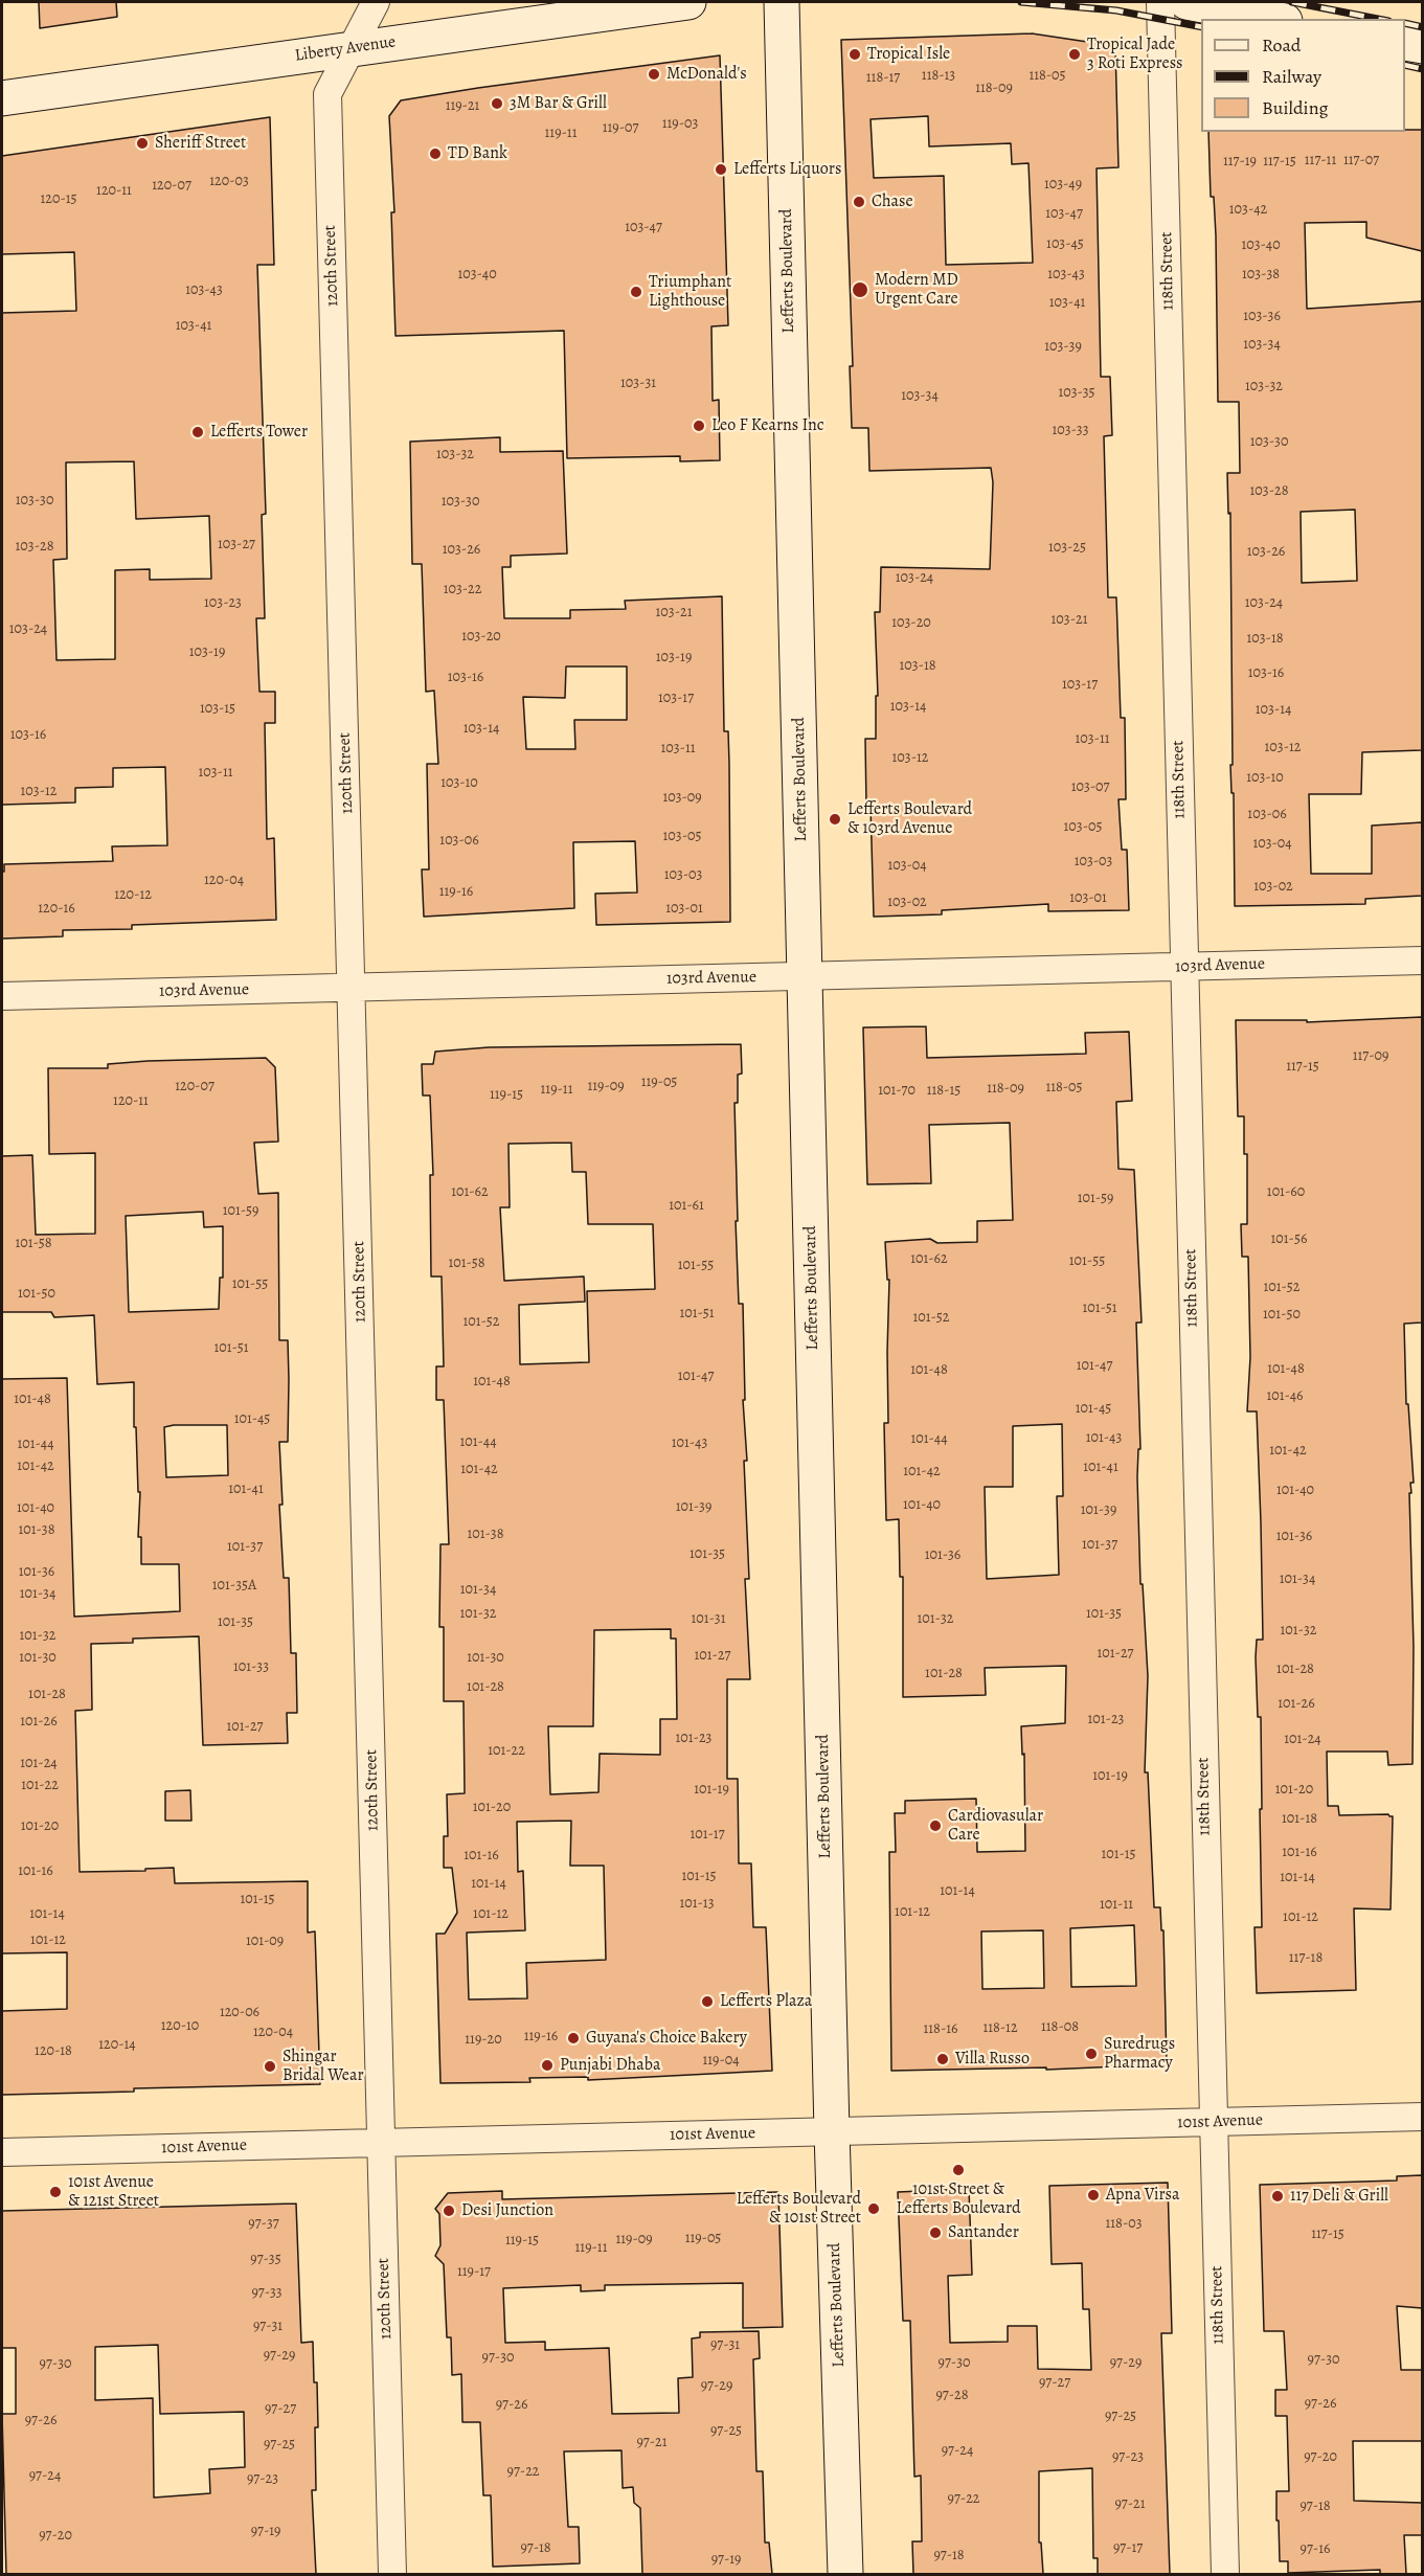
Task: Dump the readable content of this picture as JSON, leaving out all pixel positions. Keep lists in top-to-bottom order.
{
  "streets": {
    "street": [
      "Liberty Avenue",
      "120th Street",
      "Lefferts Boulevard",
      "118th Street",
      "103rd Avenue",
      "101st Avenue"
    ]
  },
  "crossings": [
    ["Liberty Avenue", "120th Street"],
    ["120th Street", "103rd Avenue"],
    ["120th Street", "101st Avenue"],
    ["Lefferts Boulevard", "103rd Avenue"],
    ["Lefferts Boulevard", "101st Avenue"],
    ["118th Street", "103rd Avenue"],
    ["118th Street", "101st Avenue"]
  ],
  "places": [
    "Tropical Isle",
    "Tropical Jade 3 Roti Express",
    "McDonald's",
    "3M Bar & Grill",
    "Sheriff Street",
    "TD Bank",
    "Lefferts Liquors",
    "Chase",
    "Modern MD Urgent Care",
    "Triumphant Lighthouse",
    "Leo F Kearns Inc",
    "Lefferts Tower",
    "Lefferts Boulevard & 103rd Avenue",
    "Cardiovasular Care",
    "Lefferts Plaza",
    "Guyana's Choice Bakery",
    "Suredrugs Pharmacy",
    "Villa Russo",
    "Punjabi Dhaba",
    "Shingar Bridal Wear",
    "101st Street & Lefferts Boulevard",
    "101st Avenue & 121st Street",
    "Apna Virsa",
    "117 Deli & Grill",
    "Lefferts Boulevard & 101st Street",
    "Desi Junction",
    "Santander"
  ],
  "house_numbers": [
    "118-13",
    "118-05",
    "118-17",
    "118-09",
    "119-21",
    "119-03",
    "119-07",
    "119-11",
    "117-11",
    "117-07",
    "117-19",
    "117-15",
    "120-03",
    "103-49",
    "120-07",
    "120-11",
    "120-15",
    "103-42",
    "103-47",
    "103-47",
    "103-45",
    "103-40",
    "103-40",
    "103-43",
    "103-38",
    "103-43",
    "103-41",
    "103-36",
    "103-41",
    "103-34",
    "103-39",
    "103-31",
    "103-32",
    "103-35",
    "103-34",
    "103-33",
    "103-30",
    "103-32",
    "103-28",
    "103-30",
    "103-30",
    "103-27",
    "103-28",
    "103-25",
    "103-26",
    "103-26",
    "103-24",
    "103-22",
    "103-23",
    "103-24",
    "103-21",
    "103-21",
    "103-20",
    "103-24",
    "103-20",
    "103-18",
    "103-19",
    "103-19",
    "103-18",
    "103-16",
    "103-16",
    "103-17",
    "103-17",
    "103-14",
    "103-15",
    "103-14",
    "103-14",
    "103-16",
    "103-11",
    "103-12",
    "103-11",
    "103-12",
    "103-11",
    "103-10",
    "103-10",
    "103-07",
    "103-12",
    "103-09",
    "103-06",
    "103-05",
    "103-05",
    "103-06",
    "103-04",
    "103-03",
    "103-04",
    "103-03",
    "120-04",
    "103-02",
    "119-16",
    "120-12",
    "103-01",
    "103-02",
    "120-16",
    "103-01",
    "117-09",
    "117-15",
    "119-05",
    "120-07",
    "119-09",
    "118-05",
    "118-09",
    "119-11",
    "101-70",
    "118-15",
    "119-15",
    "120-11",
    "101-62",
    "101-60",
    "101-59",
    "101-61",
    "101-59",
    "101-56",
    "101-58",
    "101-62",
    "101-55",
    "101-58",
    "101-55",
    "101-55",
    "101-52",
    "101-50",
    "101-51",
    "101-51",
    "101-50",
    "101-52",
    "101-52",
    "101-51",
    "101-47",
    "101-48",
    "101-48",
    "101-47",
    "101-48",
    "101-46",
    "101-48",
    "101-45",
    "101-45",
    "101-43",
    "101-44",
    "101-44",
    "101-43",
    "101-44",
    "101-42",
    "101-42",
    "101-41",
    "101-42",
    "101-42",
    "101-41",
    "101-40",
    "101-40",
    "101-39",
    "101-40",
    "101-39",
    "101-38",
    "101-38",
    "101-36",
    "101-37",
    "101-37",
    "101-35",
    "101-36",
    "101-36",
    "101-34",
    "101-35A",
    "101-34",
    "101-34",
    "101-32",
    "101-35",
    "101-31",
    "101-32",
    "101-35",
    "101-32",
    "101-32",
    "101-27",
    "101-27",
    "101-30",
    "101-30",
    "101-33",
    "101-28",
    "101-28",
    "101-28",
    "101-28",
    "101-26",
    "101-23",
    "101-26",
    "101-27",
    "101-23",
    "101-24",
    "101-22",
    "101-24",
    "101-19",
    "101-22",
    "101-19",
    "101-20",
    "101-20",
    "101-18",
    "101-20",
    "101-17",
    "101-16",
    "101-15",
    "101-16",
    "101-16",
    "101-15",
    "101-14",
    "101-14",
    "101-14",
    "101-15",
    "101-13",
    "101-11",
    "101-12",
    "101-14",
    "101-12",
    "101-12",
    "101-12",
    "101-09",
    "117-18",
    "120-06",
    "120-10",
    "118-08",
    "118-12",
    "118-16",
    "120-04",
    "119-16",
    "119-20",
    "120-14",
    "120-18",
    "119-04",
    "97-37",
    "118-03",
    "117-15",
    "119-05",
    "119-09",
    "119-15",
    "119-11",
    "97-35",
    "119-17",
    "97-33",
    "97-31",
    "97-31",
    "97-29",
    "97-30",
    "97-30",
    "97-30",
    "97-29",
    "97-30",
    "97-27",
    "97-29",
    "97-28",
    "97-26",
    "97-26",
    "97-27",
    "97-25",
    "97-26",
    "97-25",
    "97-21",
    "97-25",
    "97-24",
    "97-23",
    "97-20",
    "97-22",
    "97-24",
    "97-23",
    "97-22",
    "97-21",
    "97-18",
    "97-19",
    "97-20",
    "97-18",
    "97-17",
    "97-16",
    "97-18",
    "97-19"
  ],
  "legend": ["Road", "Railway", "Building"]
}
